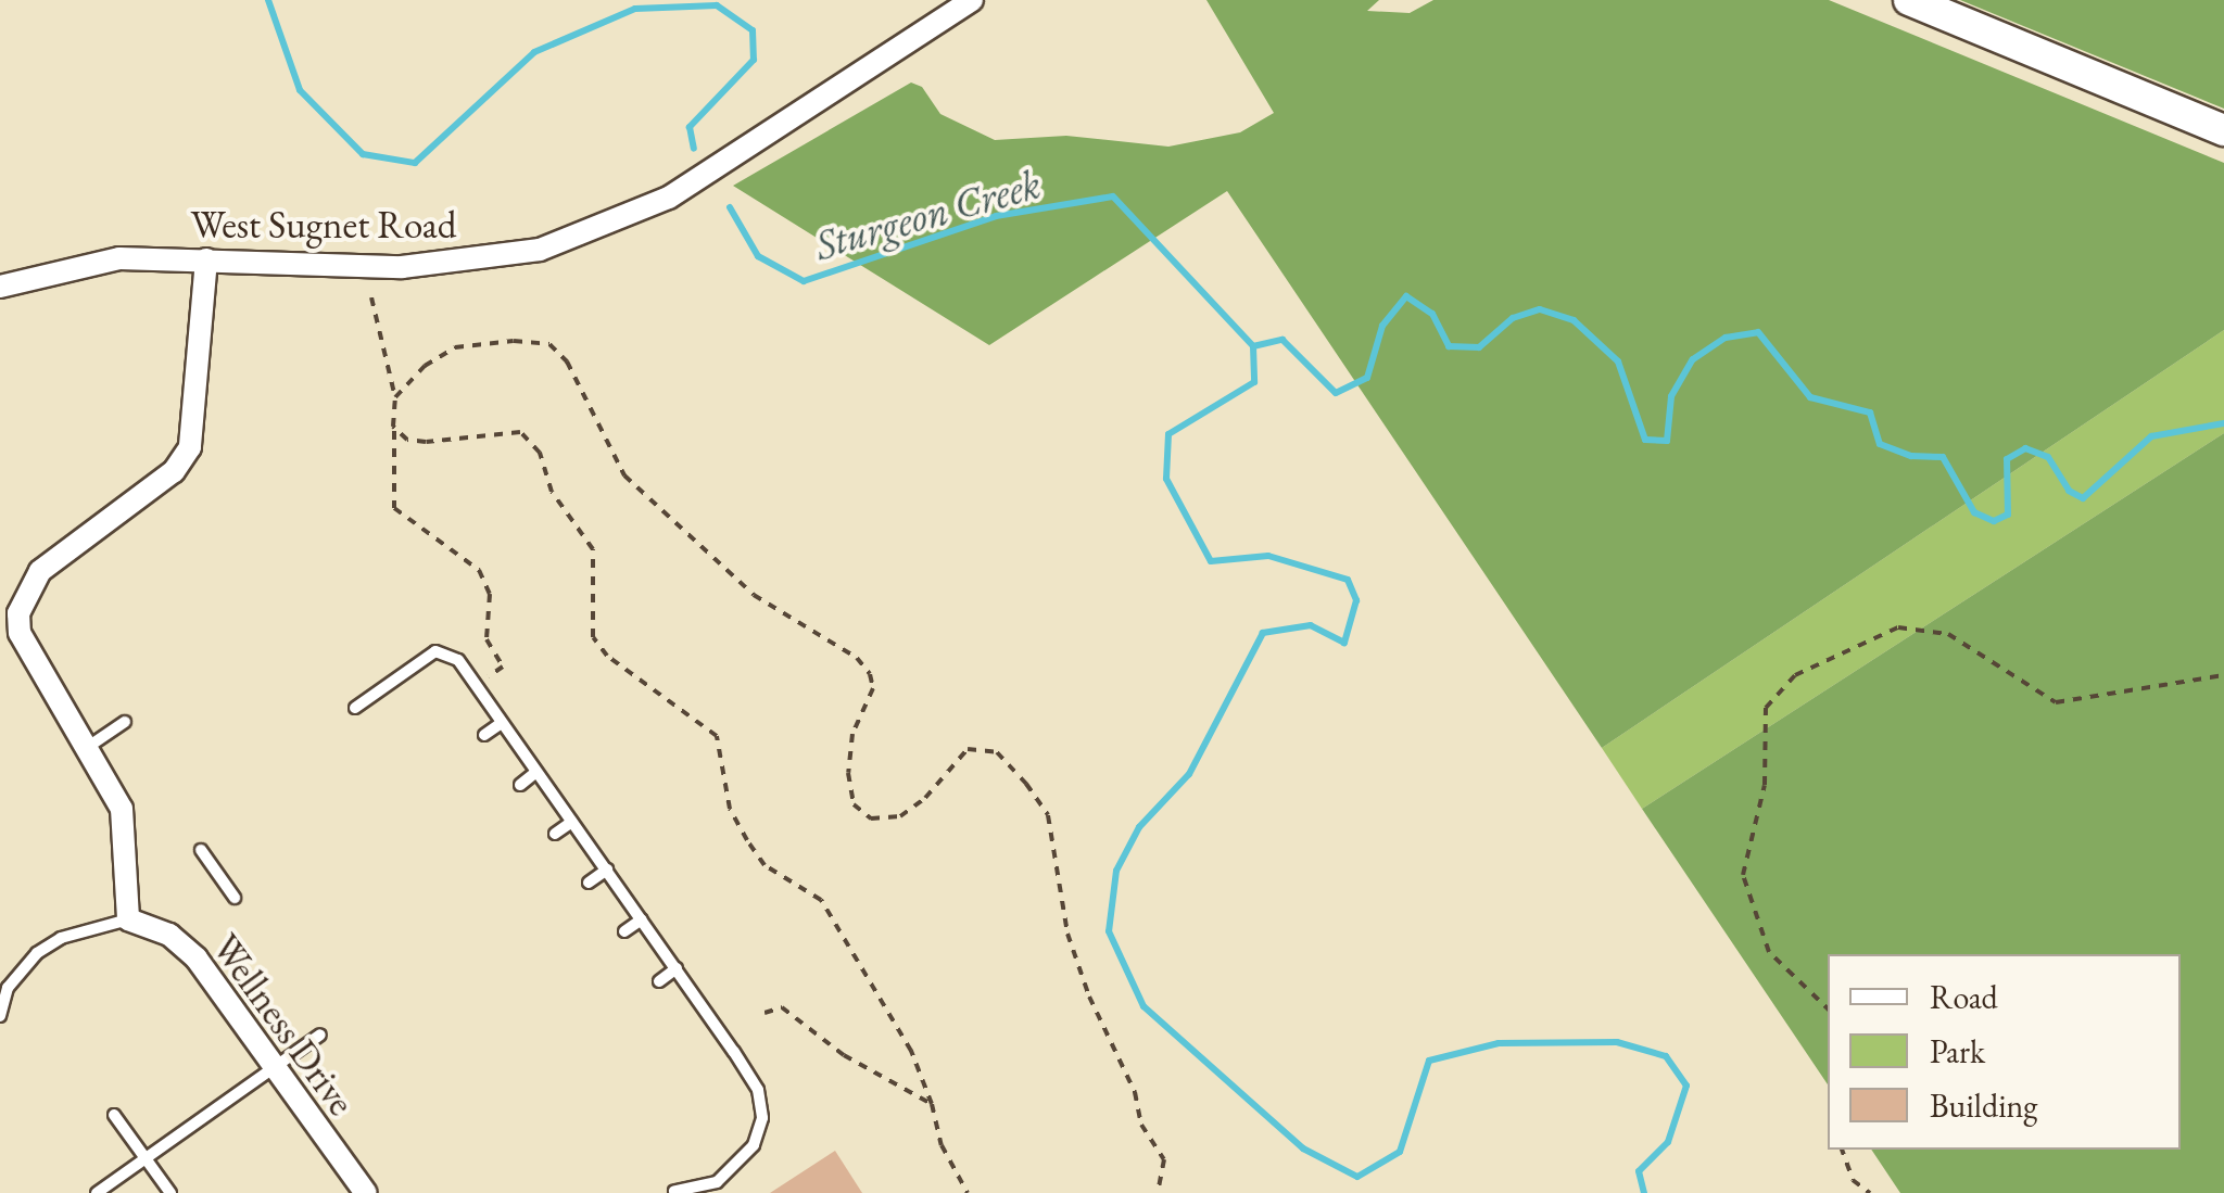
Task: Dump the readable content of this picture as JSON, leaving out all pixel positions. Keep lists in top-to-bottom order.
{
  "streets": {
    "street": ["West Sugnet Road", "Wellness Drive"]
  },
  "water": ["Sturgeon Creek"],
  "legend": ["Road", "Park", "Building"]
}
